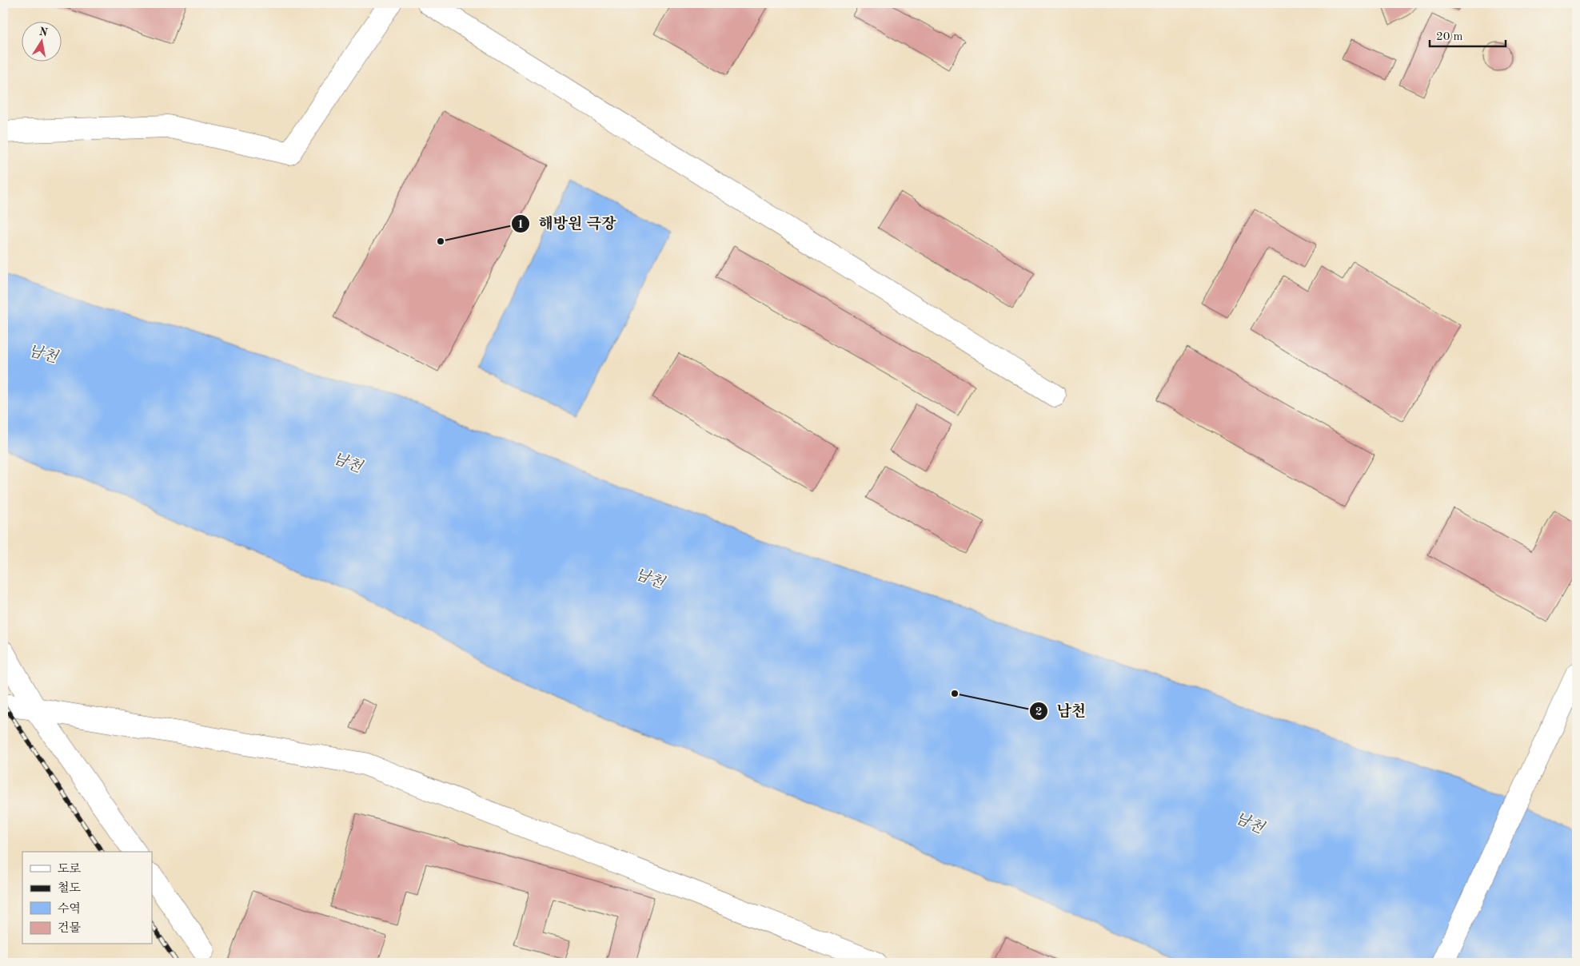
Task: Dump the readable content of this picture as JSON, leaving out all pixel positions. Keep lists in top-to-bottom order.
{
  "water": ["남천"],
  "places": ["해방원 극장", "남천"],
  "legend": [
    "도로",
    "철도",
    "수역",
    "건물"
  ],
  "scale_bar": "20 m",
  "north": "top"
}
